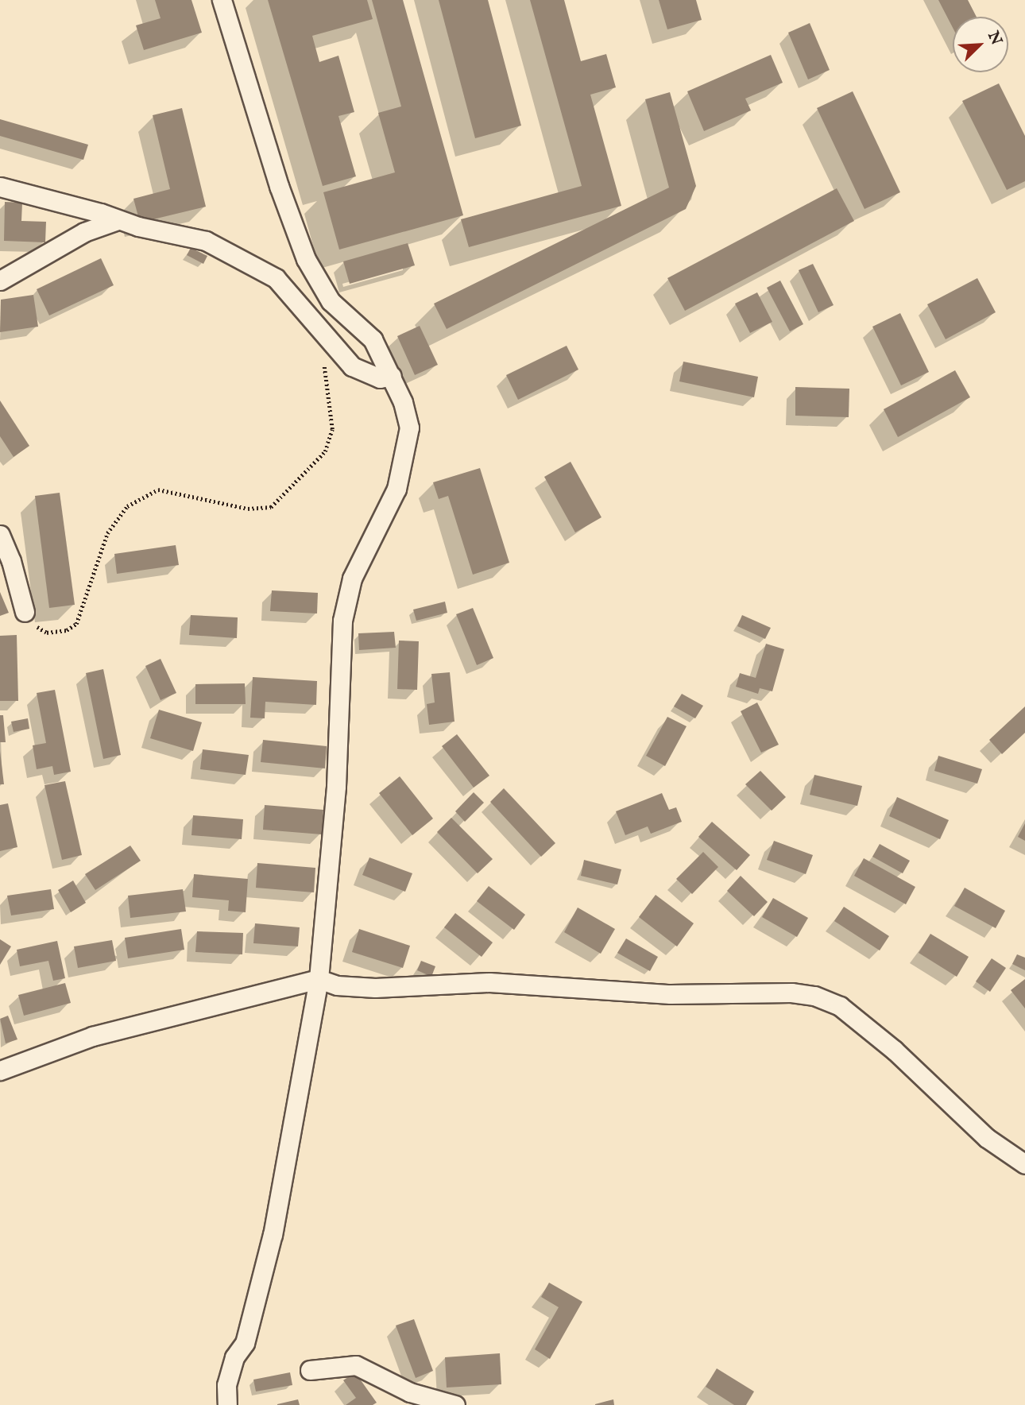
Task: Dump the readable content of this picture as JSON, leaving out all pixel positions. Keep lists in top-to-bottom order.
{
  "north": "top right"
}
